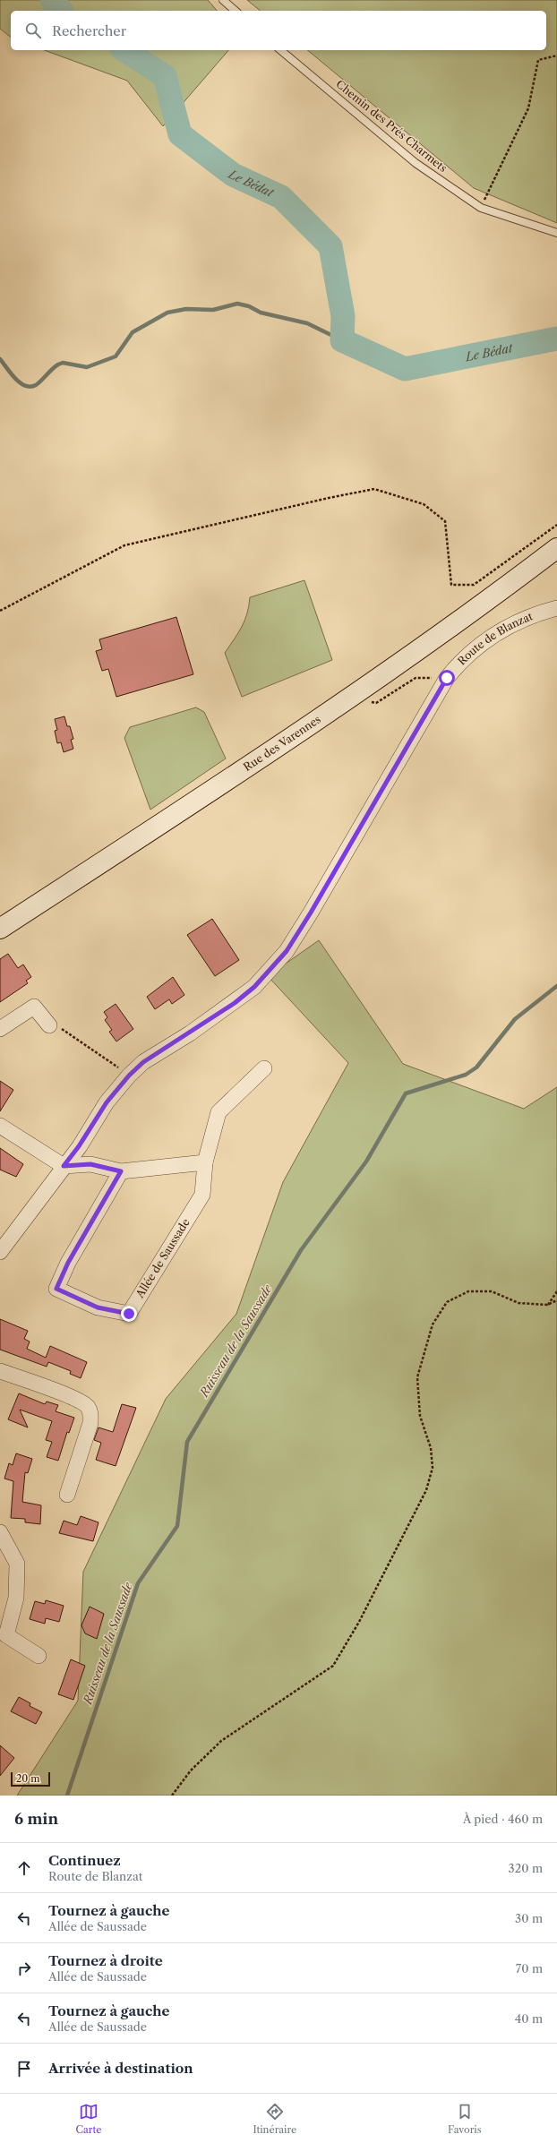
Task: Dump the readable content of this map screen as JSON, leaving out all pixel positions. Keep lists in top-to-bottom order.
{
  "streets": {
    "main road": ["Rue des Varennes"],
    "street": ["Route de Blanzat", "Allée de Saussade"],
    "lane": ["Chemin des Prés Charmets"]
  },
  "water": ["Le Bédat", "Ruisseau de la Saussade"],
  "scale_bar": "20 m",
  "page": {
    "search": "Rechercher",
    "scale": "20 m",
    "heading": ["6 min", "À pied · 460 m"],
    "list": [
      ["Continuez", "Route de Blanzat", "320 m"],
      ["Tournez à gauche", "Allée de Saussade", "30 m"],
      ["Tournez à droite", "Allée de Saussade", "70 m"],
      ["Tournez à gauche", "Allée de Saussade", "40 m"],
      "Arrivée à destination"
    ],
    "nav": ["Carte", "Itinéraire", "Favoris"]
  }
}
